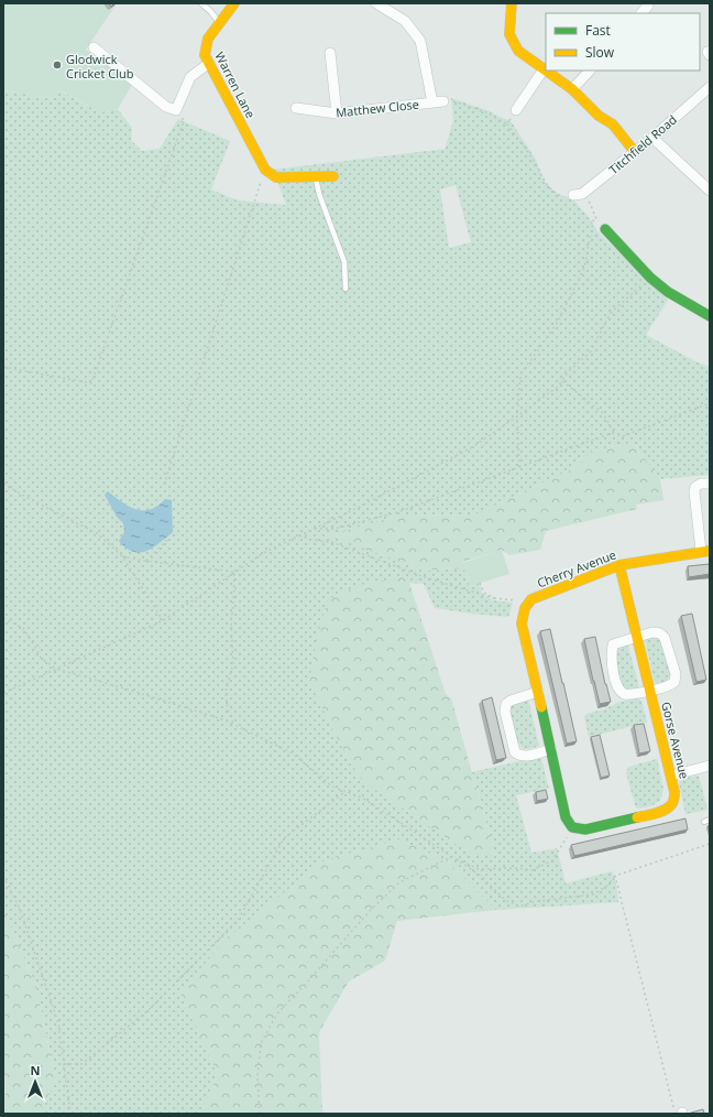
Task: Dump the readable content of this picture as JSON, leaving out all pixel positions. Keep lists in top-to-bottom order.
{
  "streets": {
    "street": [
      "Warren Lane",
      "Matthew Close",
      "Titchfield Road",
      "Cherry Avenue",
      "Gorse Avenue"
    ]
  },
  "crossings": [
    ["Cherry Avenue", "Gorse Avenue"]
  ],
  "places": ["Glodwick Cricket Club"],
  "legend": ["Fast", "Slow"],
  "north": "top"
}
